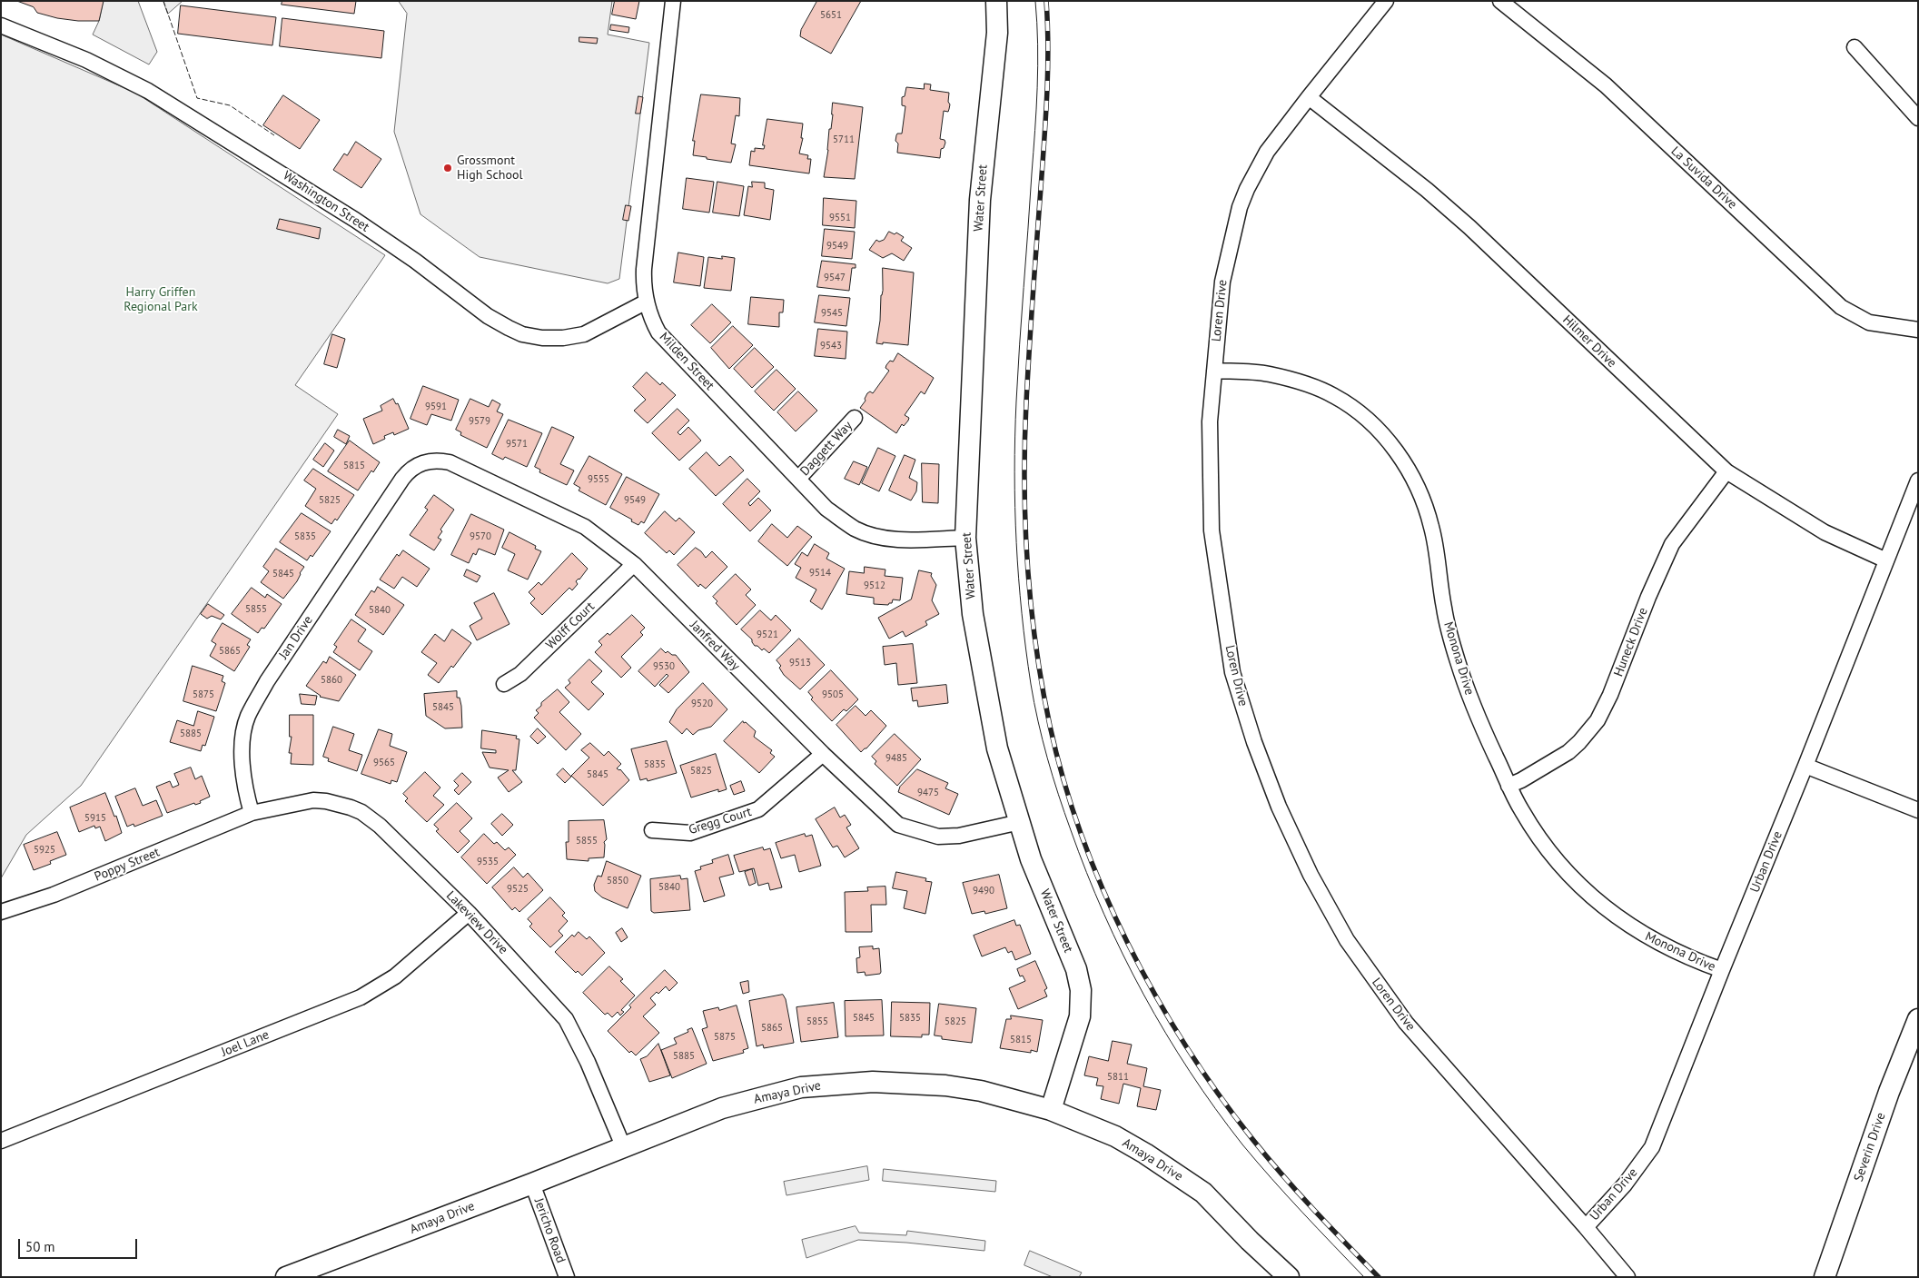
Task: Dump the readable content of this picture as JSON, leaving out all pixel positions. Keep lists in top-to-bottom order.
{
  "streets": {
    "main road": ["Water Street", "Amaya Drive", "Severin Drive"],
    "street": [
      "La Suvida Drive",
      "Washington Street",
      "Loren Drive",
      "Hilmer Drive",
      "Milden Street",
      "Daggett Way",
      "Wolff Court",
      "Jan Drive",
      "Huneck Drive",
      "Janfred Way",
      "Monona Drive",
      "Gregg Court",
      "Urban Drive",
      "Poppy Street",
      "Lakeview Drive",
      "Joel Lane",
      "Jericho Road"
    ]
  },
  "crossings": [
    ["Water Street", "Milden Street"],
    ["Water Street", "Janfred Way"],
    ["Water Street", "Amaya Drive"],
    ["Washington Street", "Milden Street"],
    ["Loren Drive", "Hilmer Drive"],
    ["Loren Drive", "Monona Drive"],
    ["Loren Drive", "Urban Drive"],
    ["Hilmer Drive", "Huneck Drive"],
    ["Hilmer Drive", "Urban Drive"],
    ["Milden Street", "Daggett Way"],
    ["Wolff Court", "Janfred Way"],
    ["Jan Drive", "Janfred Way"],
    ["Jan Drive", "Poppy Street"],
    ["Jan Drive", "Lakeview Drive"],
    ["Huneck Drive", "Monona Drive"],
    ["Janfred Way", "Gregg Court"],
    ["Monona Drive", "Urban Drive"],
    ["Poppy Street", "Lakeview Drive"],
    ["Lakeview Drive", "Joel Lane"],
    ["Lakeview Drive", "Amaya Drive"],
    ["Amaya Drive", "Jericho Road"]
  ],
  "parks": ["Harry Griffen Regional Park"],
  "places": ["Grossmont High School"],
  "house_numbers": [
    "5651",
    "5711",
    "9551",
    "9549",
    "9547",
    "9545",
    "9543",
    "9591",
    "9579",
    "9571",
    "5815",
    "9555",
    "5825",
    "9549",
    "5835",
    "9570",
    "9514",
    "5845",
    "9512",
    "5855",
    "5840",
    "9521",
    "5865",
    "9513",
    "9530",
    "5860",
    "5875",
    "9505",
    "9520",
    "5845",
    "5885",
    "9485",
    "9565",
    "5835",
    "5825",
    "5845",
    "9475",
    "5915",
    "5855",
    "5925",
    "9535",
    "5850",
    "5840",
    "9525",
    "9490",
    "5845",
    "5835",
    "5855",
    "5825",
    "5865",
    "5875",
    "5815",
    "5885",
    "5811"
  ],
  "scale_bar": "50 m"
}
